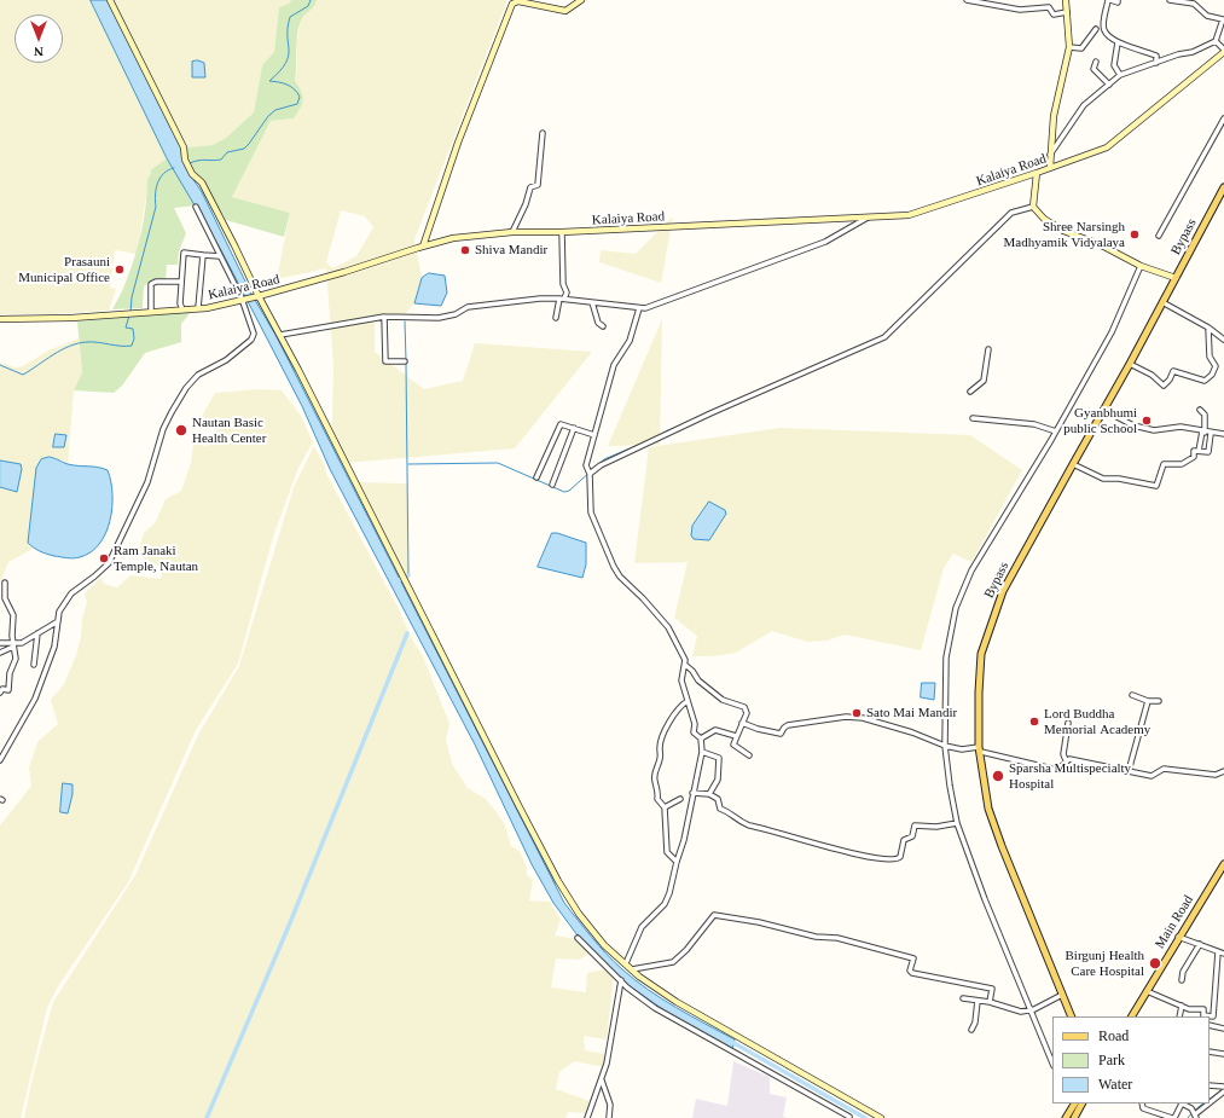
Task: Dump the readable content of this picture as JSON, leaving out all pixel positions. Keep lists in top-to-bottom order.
{
  "streets": {
    "main road": ["Kalaiya Road", "Bypass", "Main Road"]
  },
  "places": [
    "Shree Narsingh Madhyamik Vidyalaya",
    "Shiva Mandir",
    "Prasauni Municipal Office",
    "Gyanbhumi public School",
    "Nautan Basic Health Center",
    "Ram Janaki Temple, Nautan",
    "Sato Mai Mandir",
    "Lord Buddha Memorial Academy",
    "Sparsha Multispecialty Hospital",
    "Birgunj Health Care Hospital"
  ],
  "legend": ["Road", "Park", "Water"],
  "north": "bottom"
}
